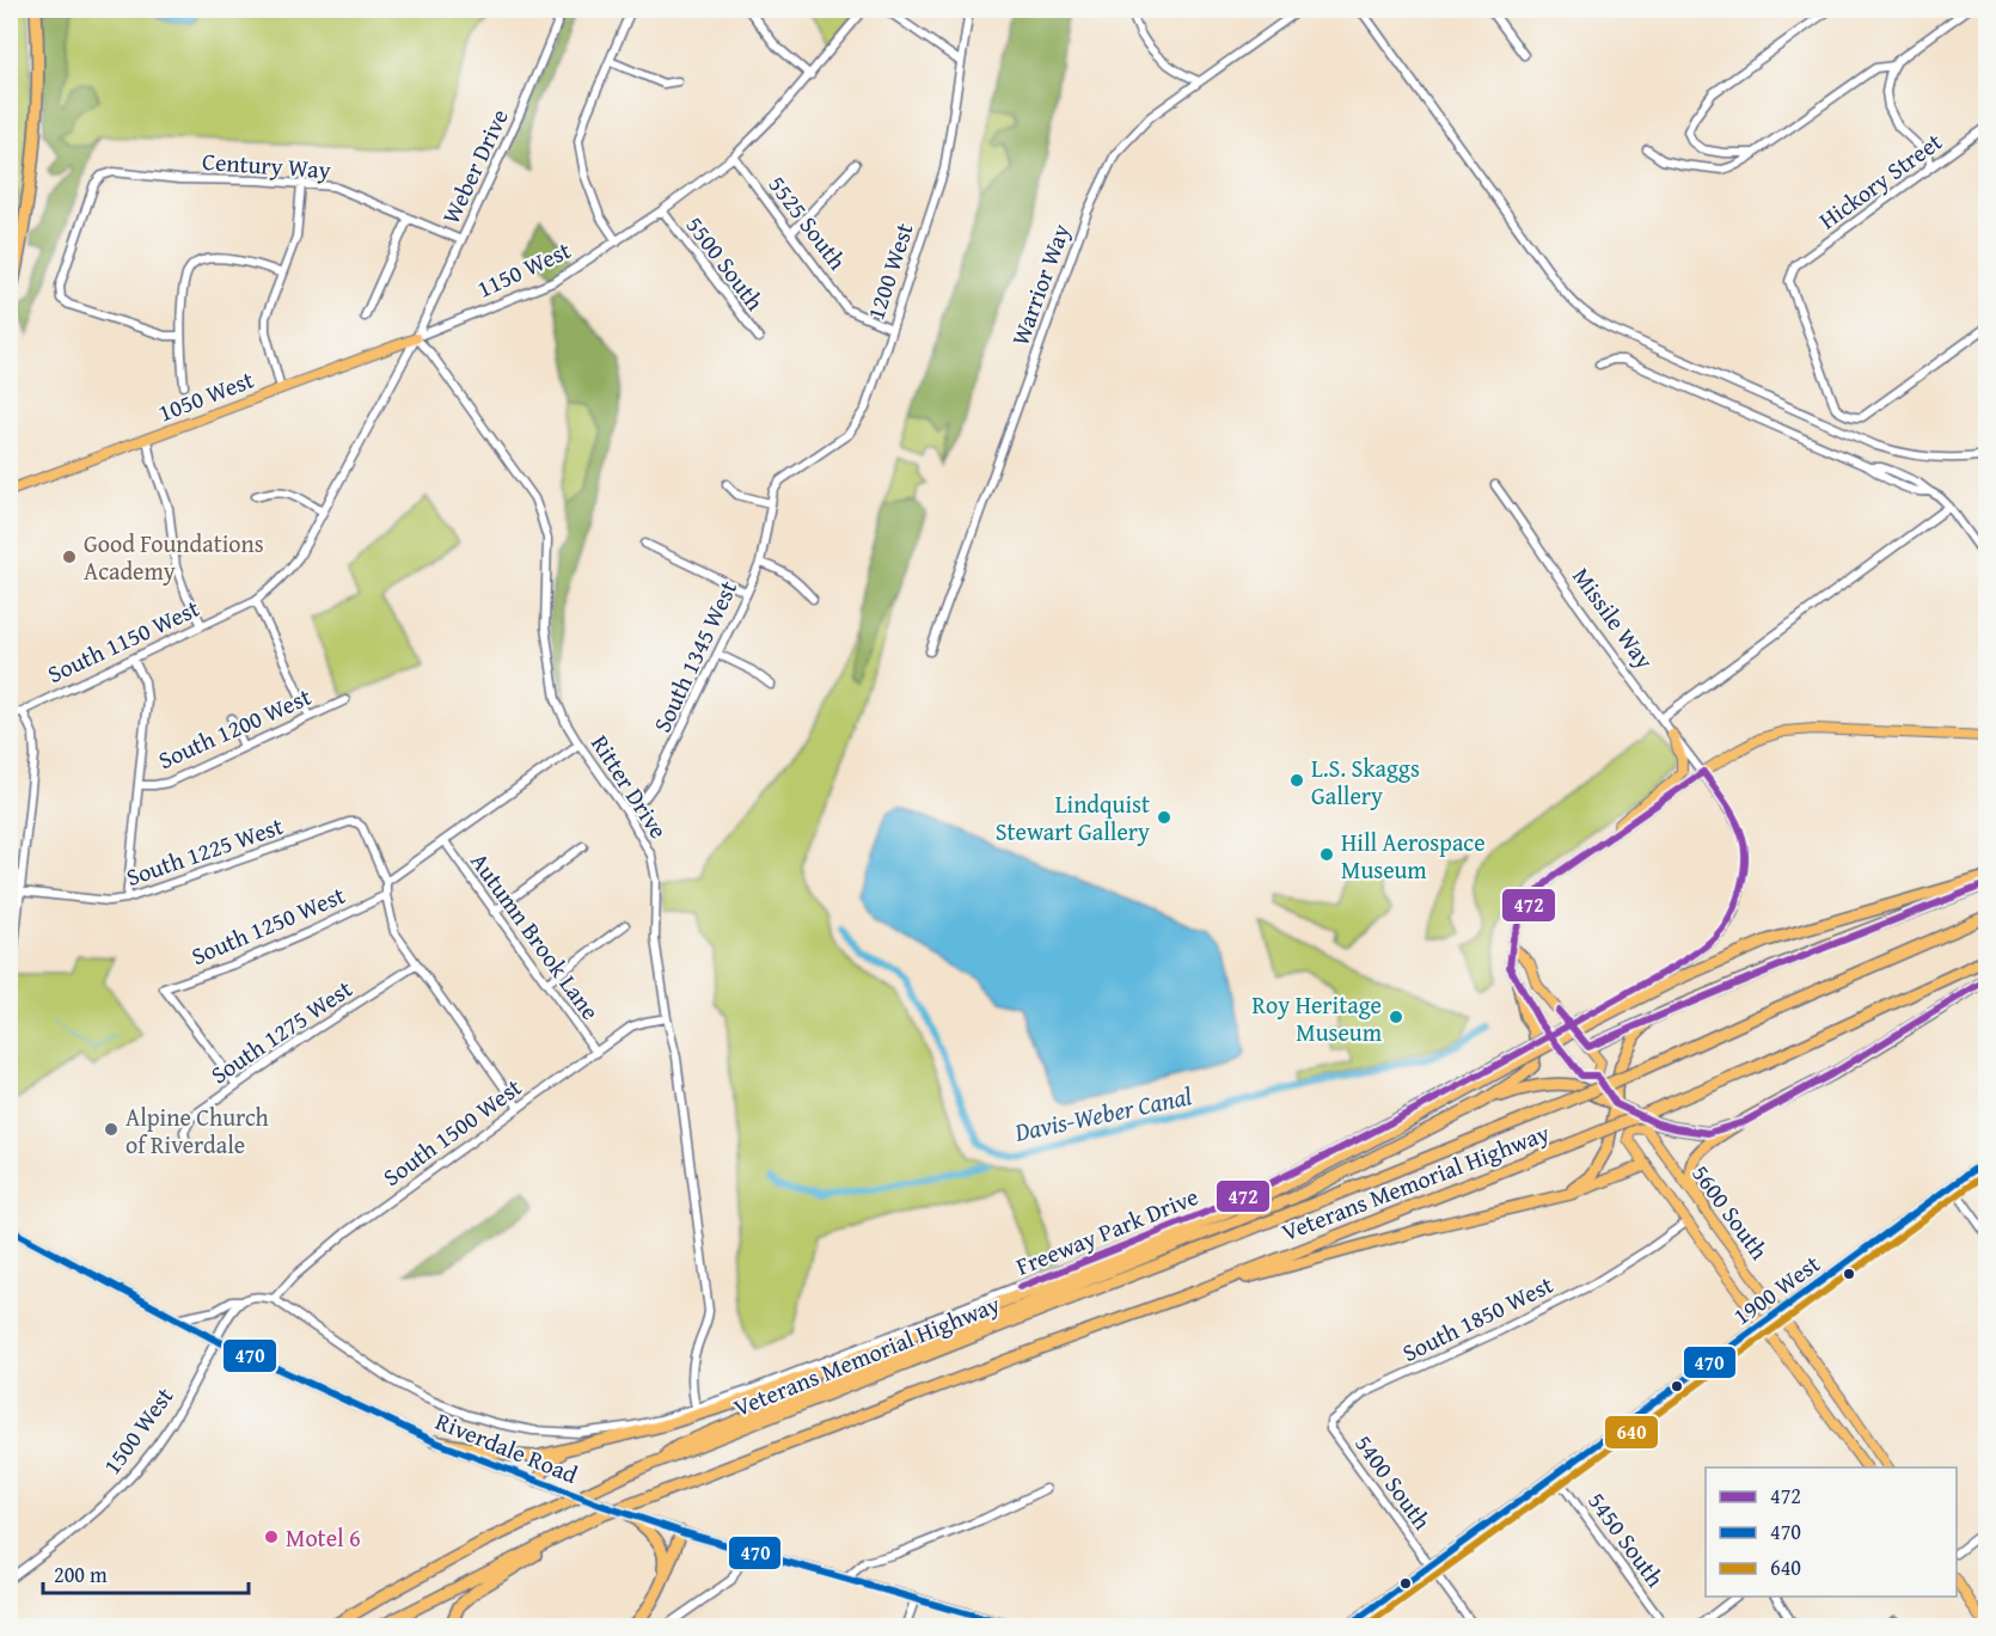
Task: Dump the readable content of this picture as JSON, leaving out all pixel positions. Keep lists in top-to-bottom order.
{
  "streets": {
    "highway": ["Veterans Memorial Highway"],
    "main road": [
      "1050 West",
      "5600 South",
      "1900 West",
      "Riverdale Road"
    ],
    "street": [
      "Century Way",
      "Weber Drive",
      "Hickory Street",
      "5525 South",
      "5500 South",
      "1150 West",
      "1200 West",
      "Warrior Way",
      "Missile Way",
      "South 1150 West",
      "South 1345 West",
      "South 1200 West",
      "Ritter Drive",
      "South 1225 West",
      "South 1250 West",
      "Autumn Brook Lane",
      "South 1275 West",
      "South 1500 West",
      "Freeway Park Drive",
      "South 1850 West",
      "1500 West",
      "5400 South",
      "5450 South"
    ]
  },
  "crossings": [
    ["Century Way", "Weber Drive"],
    ["Weber Drive", "1150 West"],
    ["Weber Drive", "1050 West"],
    ["Weber Drive", "Ritter Drive"],
    ["5525 South", "1150 West"],
    ["5525 South", "1200 West"],
    ["5500 South", "1150 West"],
    ["1150 West", "1050 West"],
    ["1150 West", "Ritter Drive"],
    ["1200 West", "South 1345 West"],
    ["1050 West", "Ritter Drive"],
    ["Missile Way", "5600 South"],
    ["South 1345 West", "Ritter Drive"],
    ["Ritter Drive", "South 1500 West"],
    ["Ritter Drive", "Freeway Park Drive"],
    ["South 1250 West", "South 1275 West"],
    ["Autumn Brook Lane", "South 1500 West"],
    ["South 1500 West", "Freeway Park Drive"],
    ["5600 South", "1900 West"],
    ["5600 South", "South 1850 West"],
    ["1900 West", "5400 South"],
    ["1900 West", "5450 South"],
    ["South 1850 West", "5400 South"],
    ["1500 West", "Riverdale Road"]
  ],
  "water": ["Davis-Weber Canal"],
  "places": [
    "Good Foundations Academy",
    "L.S. Skaggs Gallery",
    "Lindquist Stewart Gallery",
    "Hill Aerospace Museum",
    "Roy Heritage Museum",
    "Alpine Church of Riverdale",
    "Motel 6"
  ],
  "lines": ["transit line 472", "transit line 470", "transit line 640"],
  "legend": ["472", "470", "640"],
  "scale_bar": "200 m"
}
